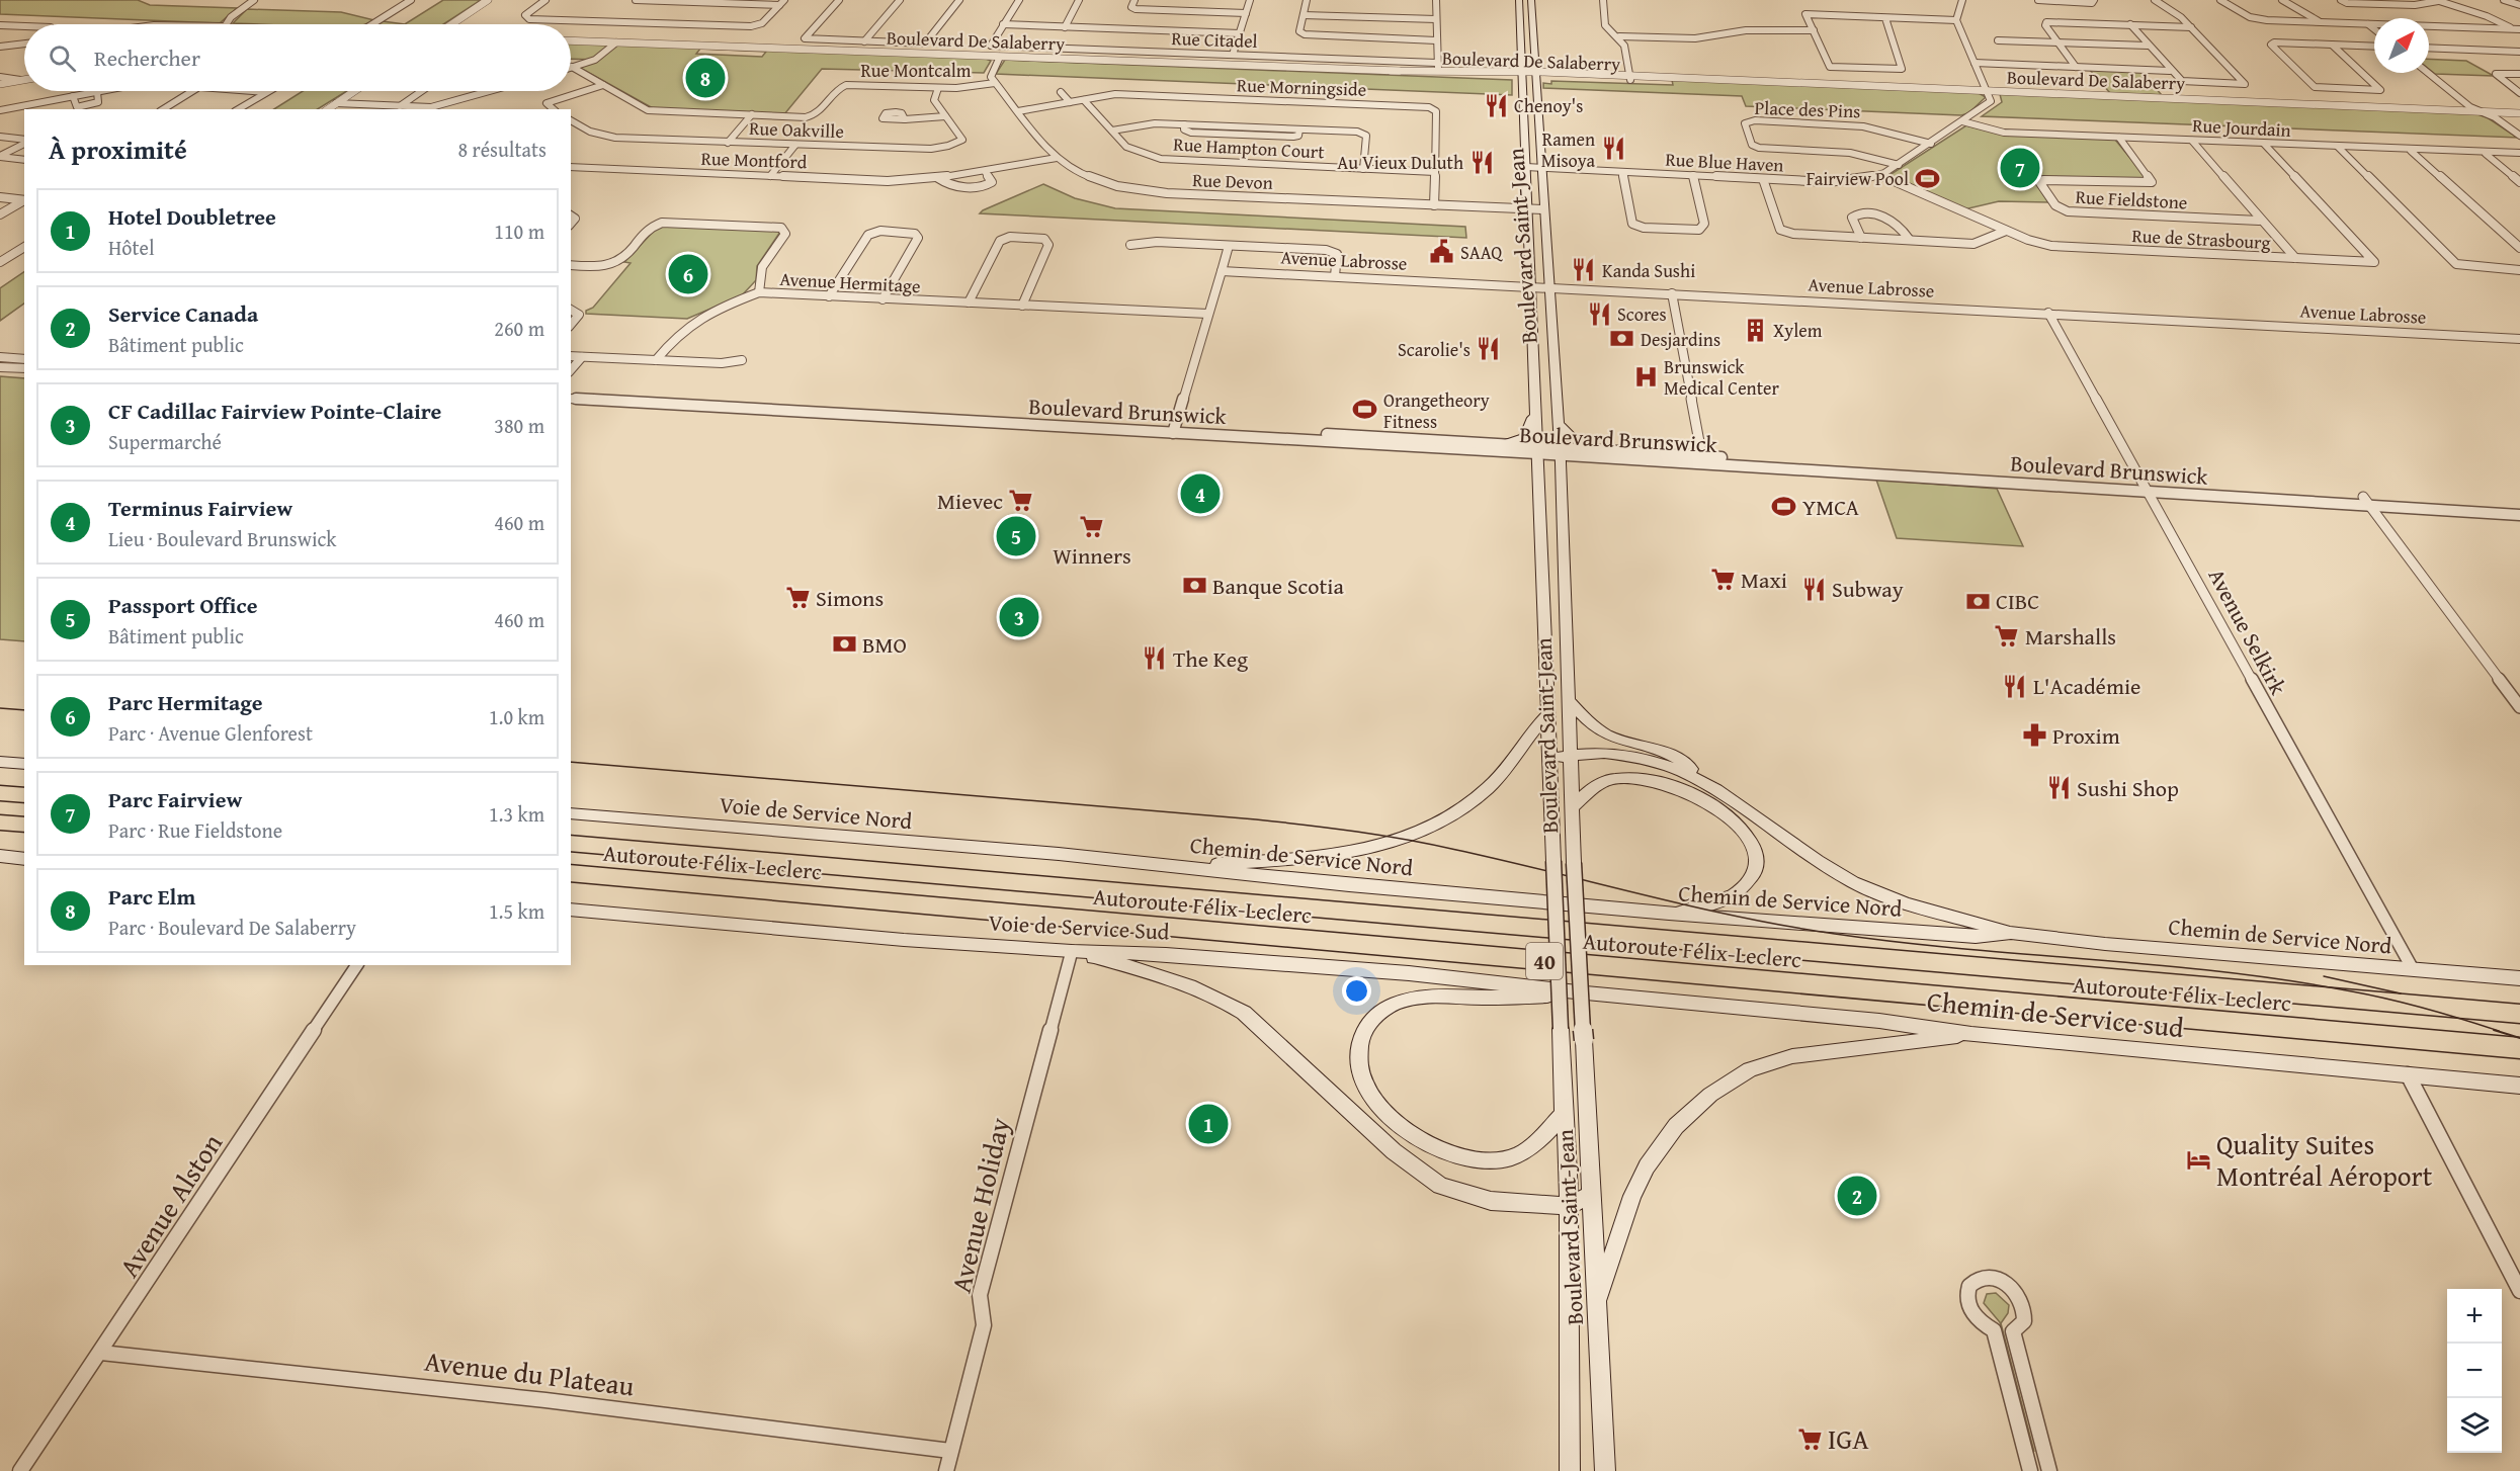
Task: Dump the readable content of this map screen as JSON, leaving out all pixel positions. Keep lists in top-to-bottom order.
{
  "streets": {
    "highway": ["Autoroute Félix-Leclerc", "40"],
    "main road": [
      "Boulevard Saint-Jean",
      "Voie de Service Nord",
      "Chemin de Service Nord",
      "Voie de Service Sud",
      "Chemin de Service sud"
    ],
    "street": [
      "Rue Citadel",
      "Boulevard De Salaberry",
      "Rue Montcalm",
      "Rue Morningside",
      "Place des Pins",
      "Rue Jourdain",
      "Rue Oakville",
      "Rue Hampton Court",
      "Rue Montford",
      "Rue Blue Haven",
      "Rue Devon",
      "Rue Fieldstone",
      "Rue de Strasbourg",
      "Avenue Labrosse",
      "Avenue Hermitage",
      "Boulevard Brunswick",
      "Avenue Selkirk",
      "Avenue Alston",
      "Avenue Holiday",
      "Avenue du Plateau"
    ]
  },
  "crossings": [
    ["Rue Citadel", "Boulevard De Salaberry"],
    ["Boulevard De Salaberry", "Rue Blue Haven"],
    ["Boulevard De Salaberry", "Boulevard Saint-Jean"],
    ["Rue Montcalm", "Rue Oakville"],
    ["Rue Montcalm", "Rue Devon"],
    ["Rue Morningside", "Rue Hampton Court"],
    ["Rue Morningside", "Rue Devon"],
    ["Place des Pins", "Rue Blue Haven"],
    ["Rue Jourdain", "Rue Blue Haven"],
    ["Rue Jourdain", "Rue Fieldstone"],
    ["Rue Jourdain", "Rue de Strasbourg"],
    ["Rue Montford", "Rue Devon"],
    ["Rue Blue Haven", "Rue de Strasbourg"],
    ["Rue Blue Haven", "Boulevard Saint-Jean"],
    ["Rue Devon", "Boulevard Saint-Jean"],
    ["Boulevard Saint-Jean", "Avenue Labrosse"],
    ["Boulevard Saint-Jean", "Boulevard Brunswick"],
    ["Avenue Labrosse", "Avenue Selkirk"],
    ["Boulevard Brunswick", "Avenue Selkirk"],
    ["Avenue Selkirk", "Chemin de Service Nord"],
    ["Voie de Service Nord", "Chemin de Service Nord"],
    ["Voie de Service Sud", "Chemin de Service sud"],
    ["Voie de Service Sud", "Avenue Holiday"],
    ["Avenue Alston", "Avenue du Plateau"],
    ["Avenue Holiday", "Avenue du Plateau"]
  ],
  "places": {
    "restaurant": [
      "Chenoy's",
      "Ramen Misoya",
      "Au Vieux Duluth",
      "Kanda Sushi",
      "Scores",
      "Scarolie's",
      "Subway",
      "The Keg",
      "L'Académie",
      "Sushi Shop"
    ],
    "sports": ["Fairview Pool", "Orangetheory Fitness", "YMCA"],
    "public building": ["SAAQ"],
    "building": ["Xylem"],
    "bank": [
      "Desjardins",
      "Banque Scotia",
      "CIBC",
      "BMO"
    ],
    "hospital": ["Brunswick Medical Center"],
    "supermarket": [
      "Mievec",
      "Winners",
      "Maxi",
      "Simons",
      "Marshalls",
      "IGA"
    ],
    "pharmacy": ["Proxim"],
    "hotel": ["Quality Suites Montréal Aéroport"]
  },
  "north": "top right",
  "page": {
    "search": "Rechercher",
    "pins": [
      "8",
      "7",
      "6",
      "4",
      "5",
      "3",
      "1",
      "2"
    ],
    "heading": ["À proximité", "8 résultats"],
    "list": [
      {
        "mark": "1",
        "name": "Hotel Doubletree",
        "note": "Hôtel",
        "value": "110 m"
      },
      {
        "mark": "2",
        "name": "Service Canada",
        "note": "Bâtiment public",
        "value": "260 m"
      },
      {
        "mark": "3",
        "name": "CF Cadillac Fairview Pointe-Claire",
        "note": "Supermarché",
        "value": "380 m"
      },
      {
        "mark": "4",
        "name": "Terminus Fairview",
        "note": "Lieu · Boulevard Brunswick",
        "value": "460 m"
      },
      {
        "mark": "5",
        "name": "Passport Office",
        "note": "Bâtiment public",
        "value": "460 m"
      },
      {
        "mark": "6",
        "name": "Parc Hermitage",
        "note": "Parc · Avenue Glenforest",
        "value": "1.0 km"
      },
      {
        "mark": "7",
        "name": "Parc Fairview",
        "note": "Parc · Rue Fieldstone",
        "value": "1.3 km"
      },
      {
        "mark": "8",
        "name": "Parc Elm",
        "note": "Parc · Boulevard De Salaberry",
        "value": "1.5 km"
      }
    ],
    "map_buttons": ["+", "−"]
  }
}
